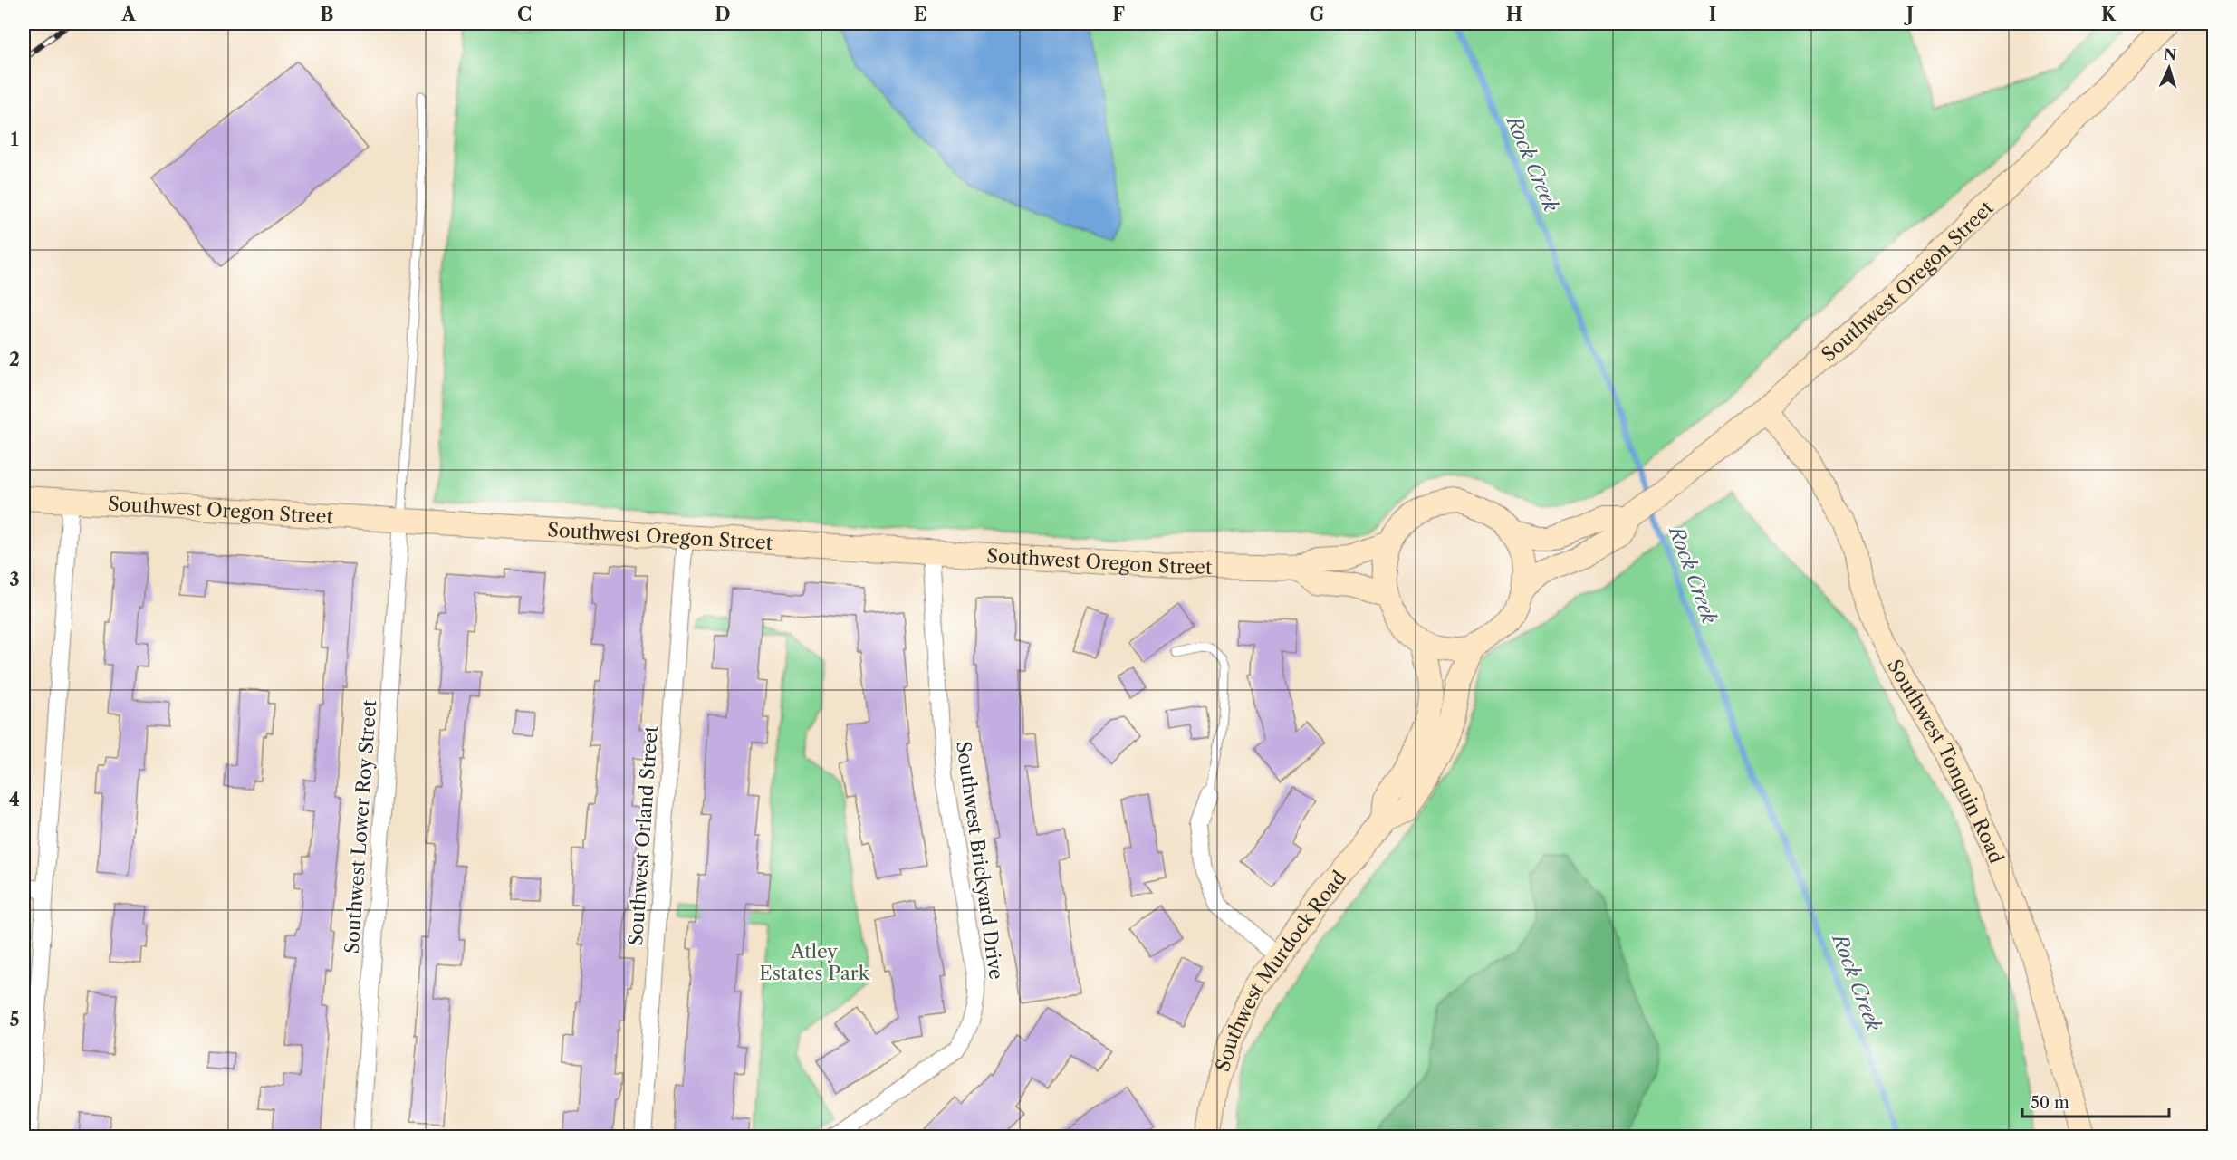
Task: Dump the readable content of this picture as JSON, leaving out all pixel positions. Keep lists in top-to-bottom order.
{
  "streets": {
    "main road": ["Southwest Oregon Street", "Southwest Tonquin Road", "Southwest Murdock Road"],
    "street": ["Southwest Lower Roy Street", "Southwest Orland Street", "Southwest Brickyard Drive"]
  },
  "crossings": [
    ["Southwest Oregon Street", "Southwest Tonquin Road"],
    ["Southwest Oregon Street", "Southwest Lower Roy Street"],
    ["Southwest Oregon Street", "Southwest Orland Street"],
    ["Southwest Oregon Street", "Southwest Brickyard Drive"],
    ["Southwest Oregon Street", "Southwest Murdock Road"]
  ],
  "water": ["Rock Creek"],
  "parks": ["Atley Estates Park"],
  "scale_bar": "50 m",
  "north": "top",
  "grid": {
    "columns": [
      "A",
      "B",
      "C",
      "D",
      "E",
      "F",
      "G",
      "H",
      "I",
      "J",
      "K"
    ],
    "rows": [
      "1",
      "2",
      "3",
      "4",
      "5"
    ]
  }
}
